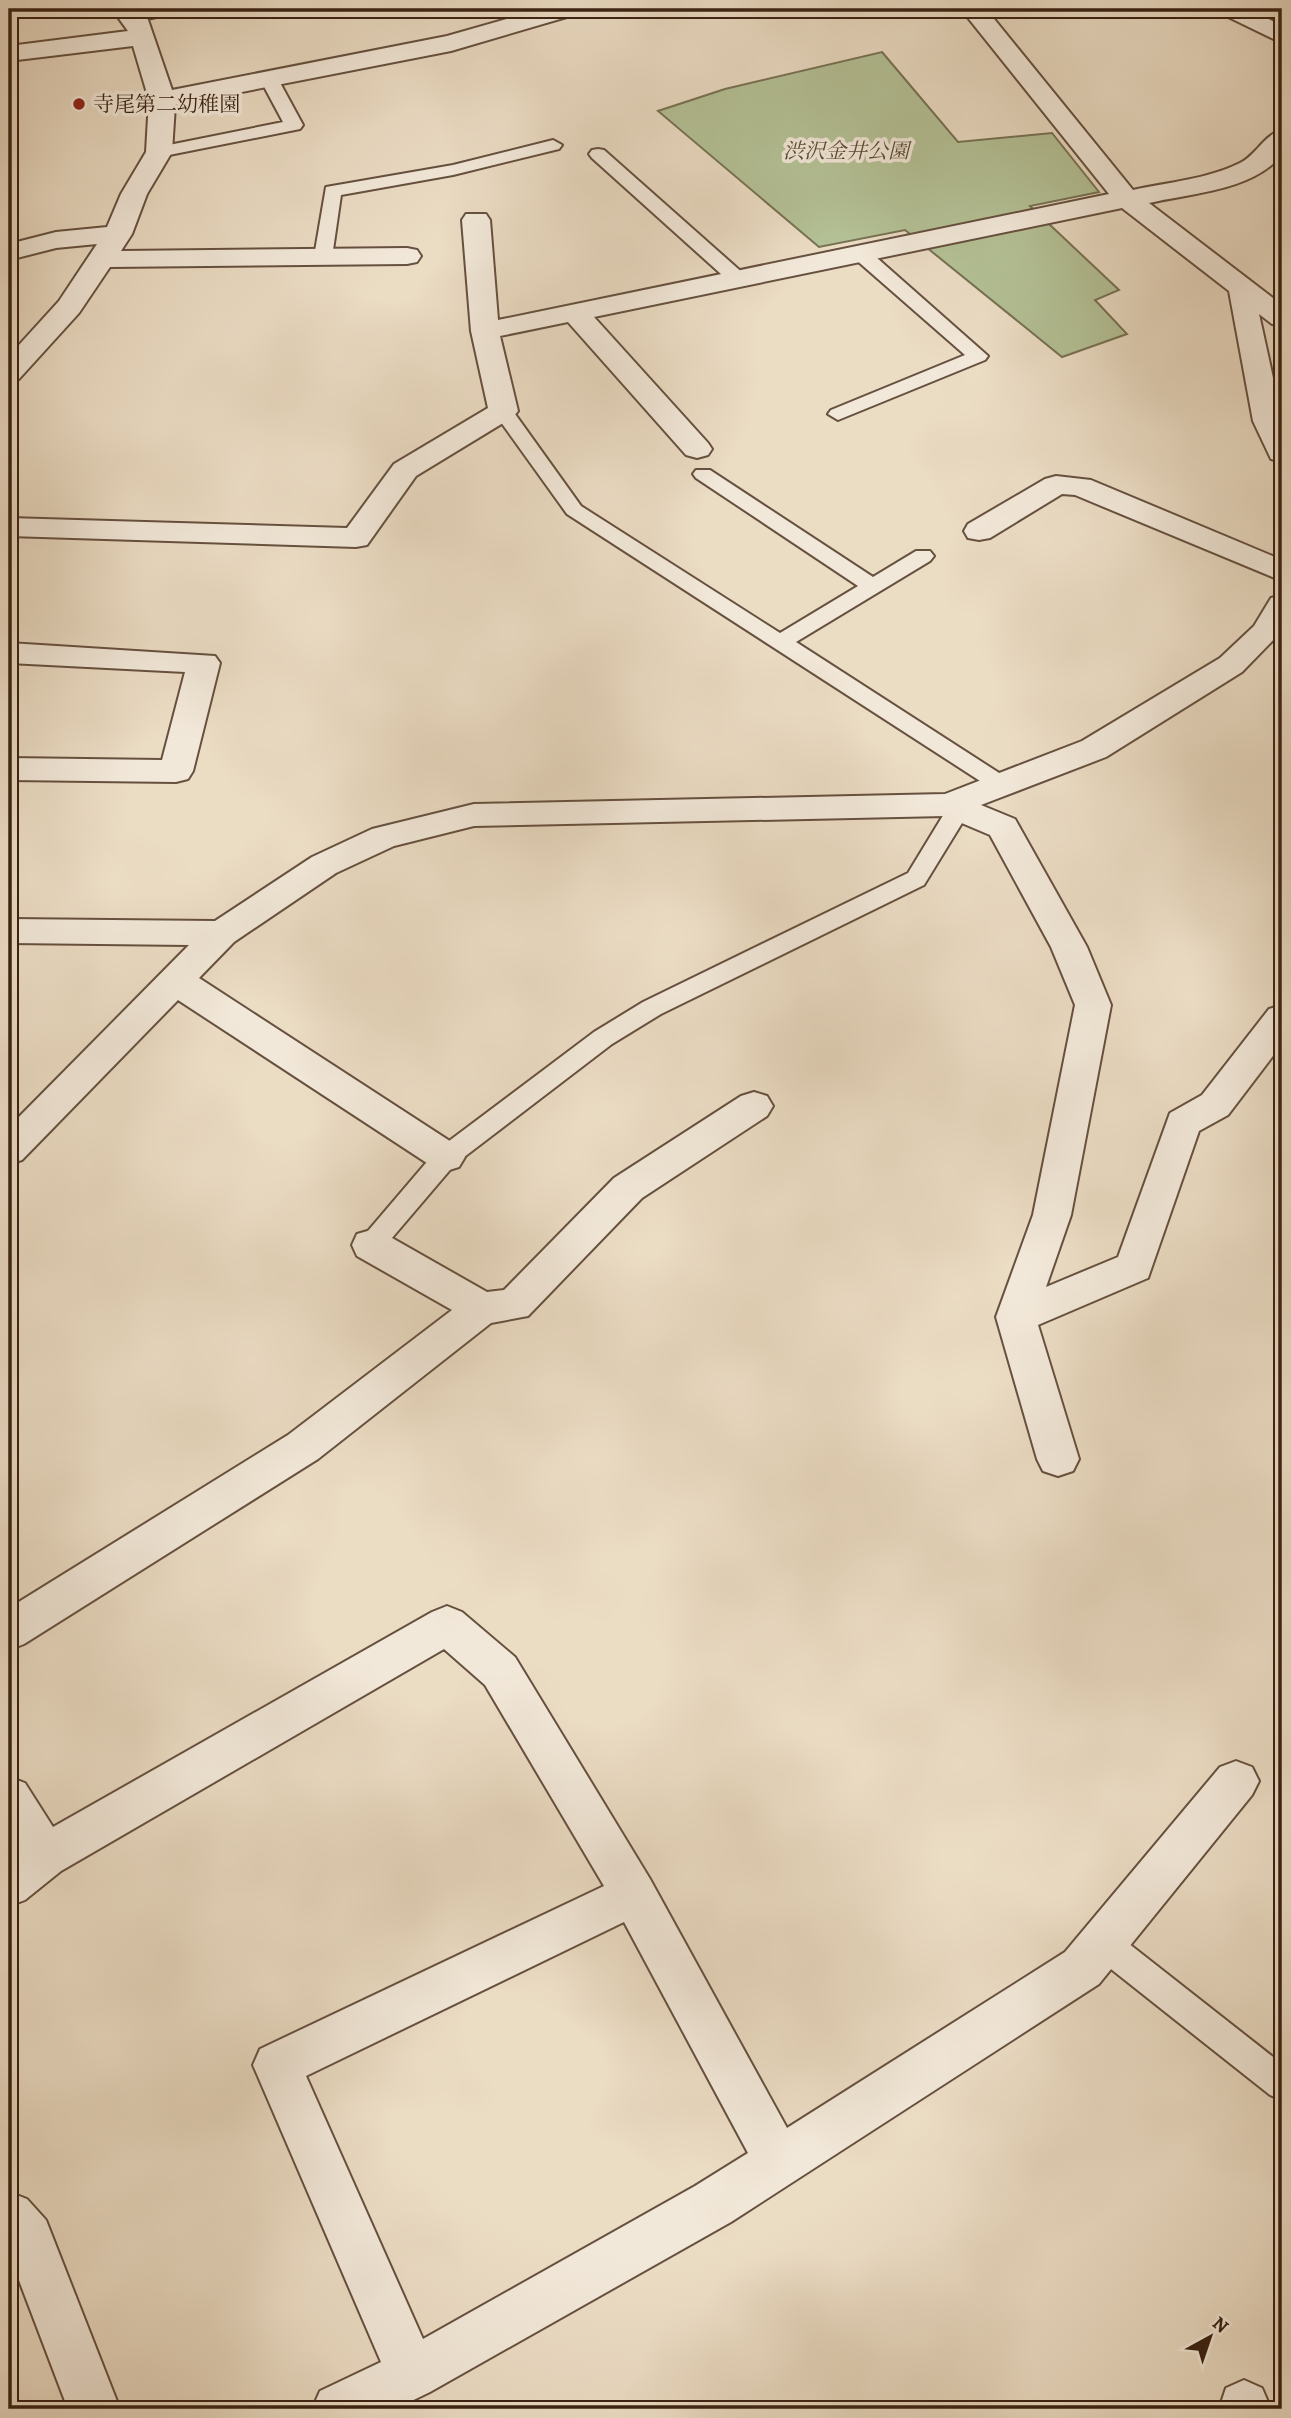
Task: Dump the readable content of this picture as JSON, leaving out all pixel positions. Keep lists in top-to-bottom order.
{
  "parks": ["渋沢金井公園"],
  "places": ["寺尾第二幼稚園"],
  "north": "top right"
}
